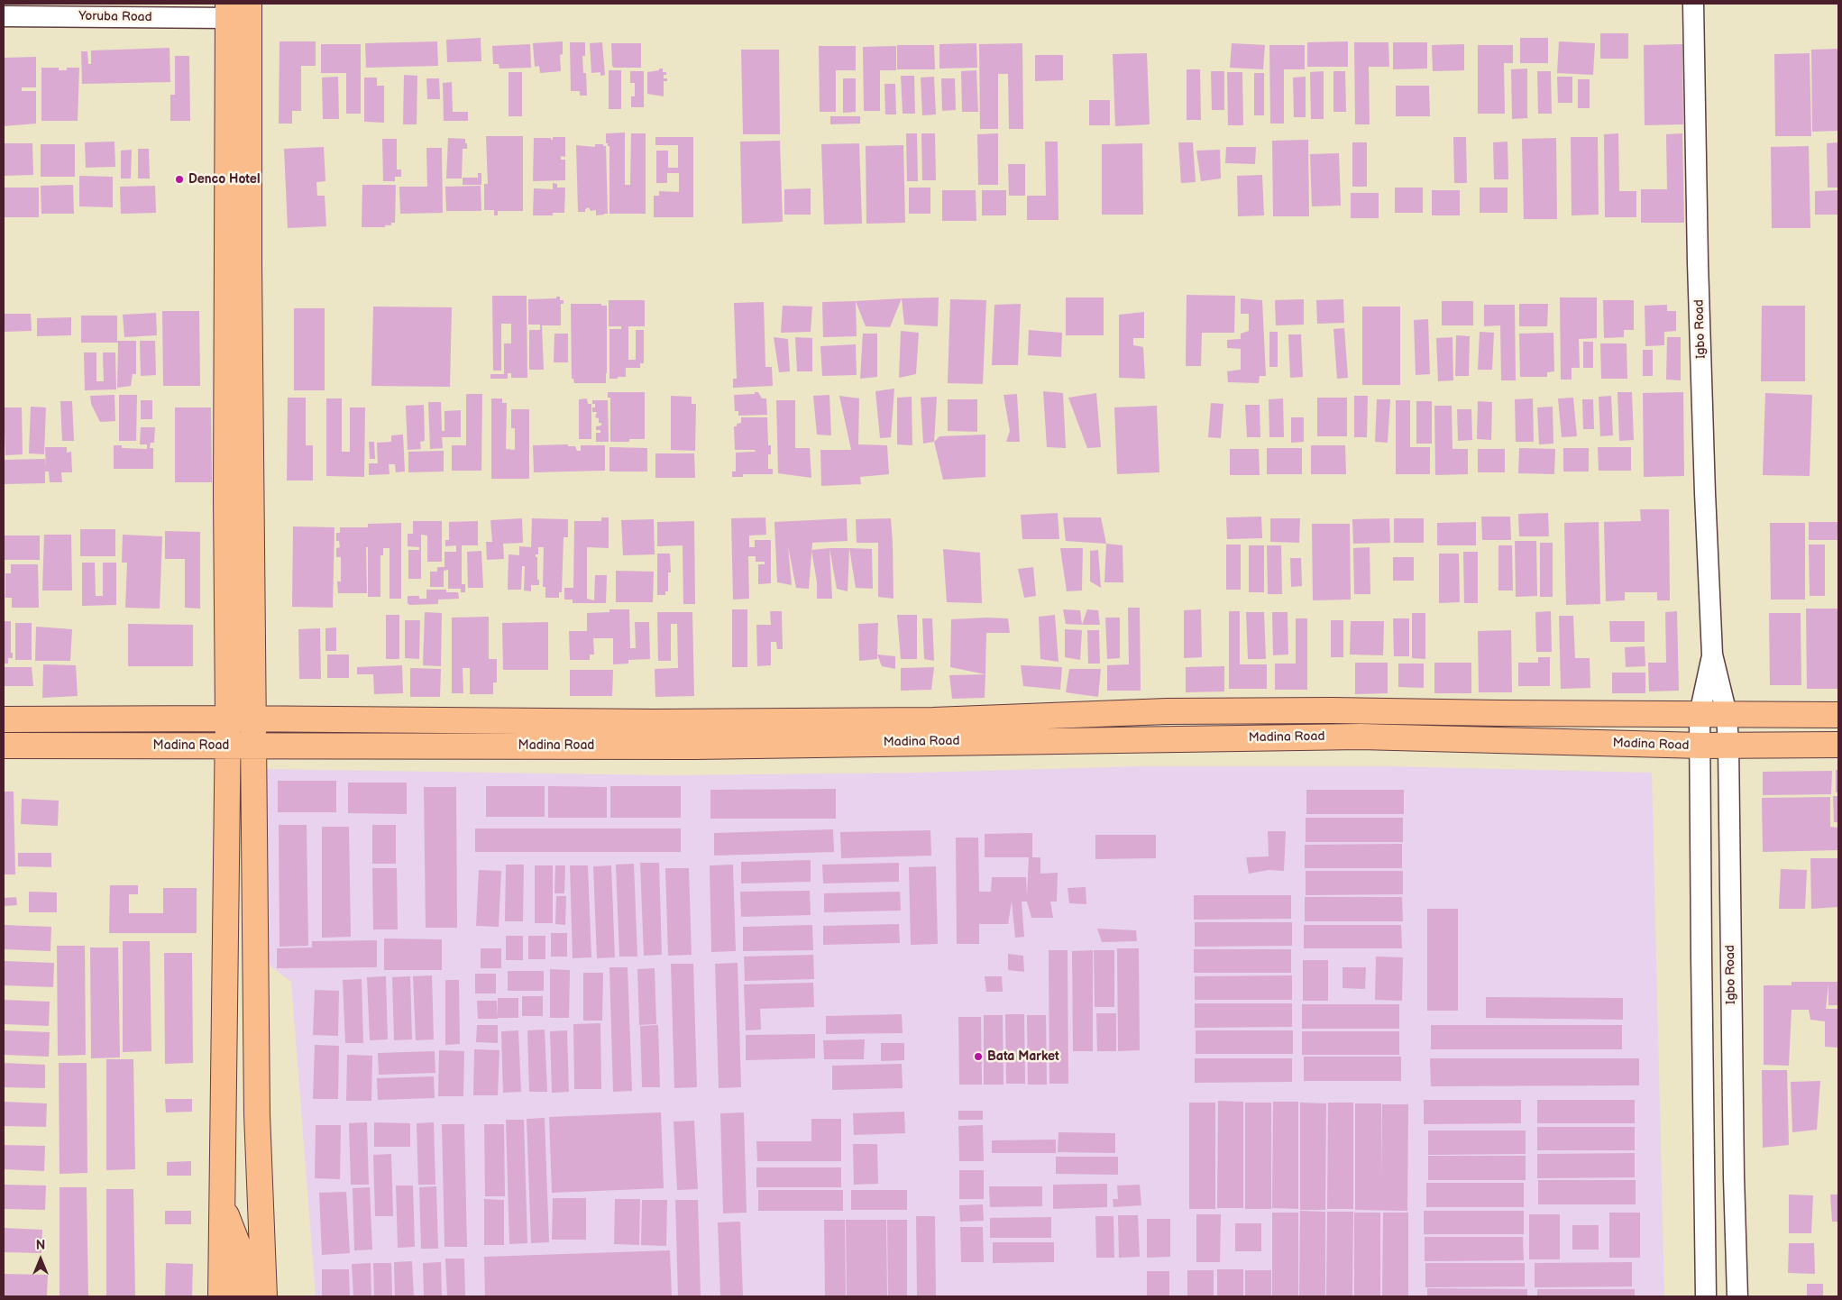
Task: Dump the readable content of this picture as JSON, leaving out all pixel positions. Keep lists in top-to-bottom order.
{
  "streets": {
    "main road": ["Madina Road"],
    "street": ["Yoruba Road", "Igbo Road"]
  },
  "crossings": [
    ["Igbo Road", "Madina Road"]
  ],
  "places": ["Denco Hotel", "Bata Market"],
  "north": "top"
}
